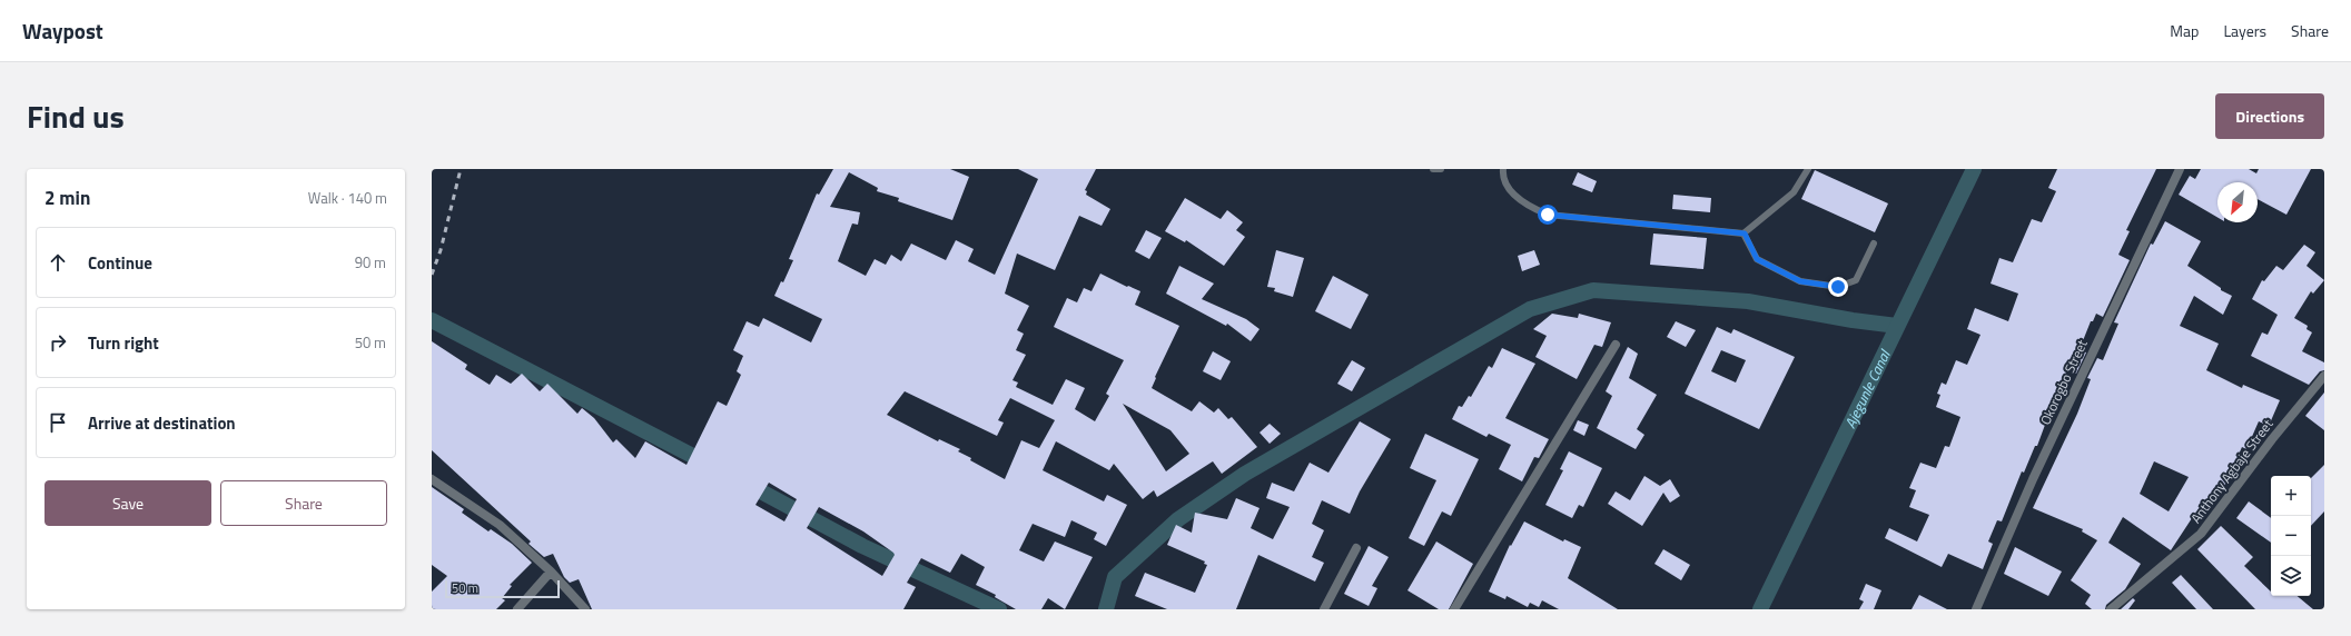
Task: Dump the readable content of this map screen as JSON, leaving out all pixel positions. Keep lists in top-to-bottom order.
{
  "streets": {
    "street": ["Okorogbo Street", "Anthony Agbaje Street"]
  },
  "water": ["Ajegunle Canal"],
  "scale_bar": "50 m",
  "north": "bottom left",
  "page": {
    "header": "Waypost",
    "nav": ["Map", "Layers", "Share"],
    "title": "Find us",
    "buttons": [
      "Directions",
      ["Save", "Share"]
    ],
    "heading": ["2 min", "Walk · 140 m"],
    "list": [
      ["Continue", "90 m"],
      ["Turn right", "50 m"],
      "Arrive at destination"
    ],
    "map_buttons": ["+", "−"],
    "scale": "50 m"
  }
}
